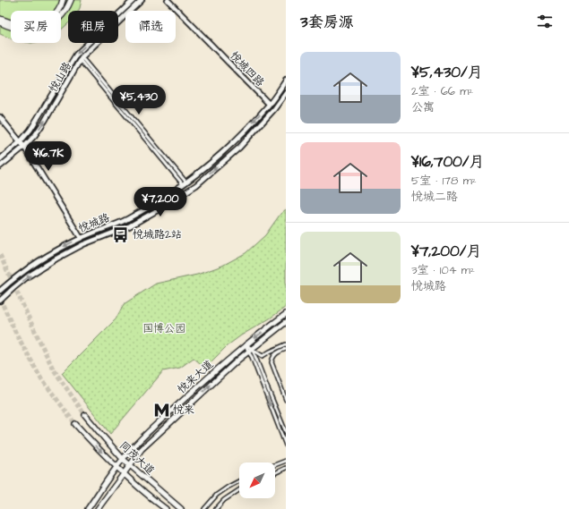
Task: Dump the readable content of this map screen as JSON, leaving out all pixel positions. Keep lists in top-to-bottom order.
{
  "streets": {
    "main road": [
      "悦城四路",
      "悦山路",
      "悦城路",
      "悦来大道",
      "同茂大道"
    ]
  },
  "crossings": [
    ["悦城四路", "悦城路"],
    ["悦来大道", "同茂大道"]
  ],
  "parks": ["国博公园"],
  "places": {
    "bus stop": ["悦城路2站"],
    "metro station": ["悦来"]
  },
  "north": "bottom left",
  "page": {
    "heading": "3套房源",
    "chip": ["买房", "租房", "筛选"],
    "list": [
      {
        "name": "¥5,430/月",
        "note": "2室 · 66 m² · 公寓"
      },
      {
        "name": "¥16,700/月",
        "note": "5室 · 178 m² · 悦城二路"
      },
      {
        "name": "¥7,200/月",
        "note": "3室 · 104 m² · 悦城路"
      }
    ],
    "price": ["¥5,430", "¥16.7K", "¥7,200"]
  }
}
